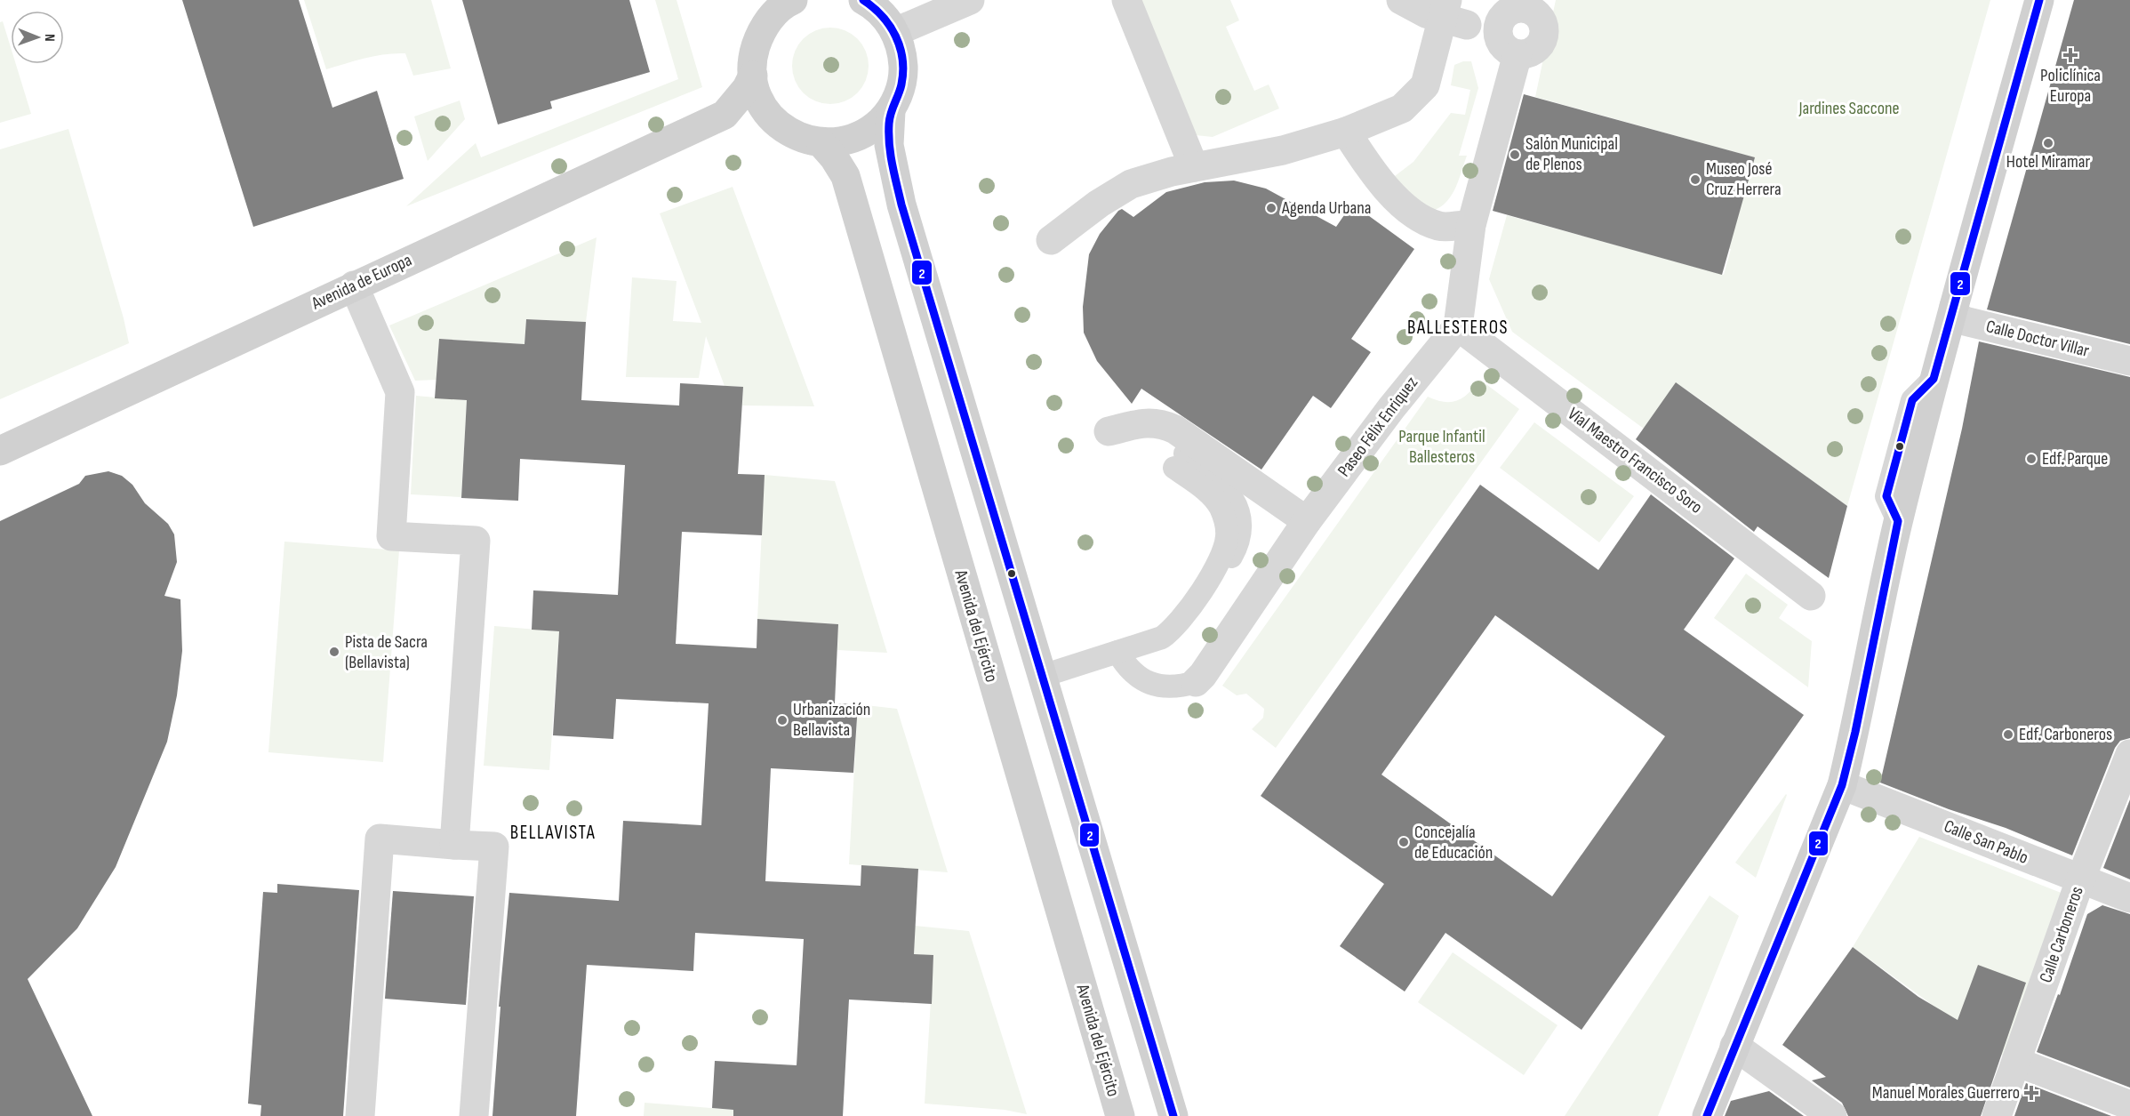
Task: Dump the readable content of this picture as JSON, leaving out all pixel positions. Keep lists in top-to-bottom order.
{
  "streets": {
    "main road": ["Avenida de Europa", "Avenida del Ejército"],
    "street": [
      "Calle Doctor Villar",
      "Paseo Félix Enriquez",
      "Vial Maestro Francisco Soro",
      "Calle San Pablo",
      "Calle Carboneros"
    ]
  },
  "crossings": [
    ["Paseo Félix Enriquez", "Vial Maestro Francisco Soro"],
    ["Calle San Pablo", "Calle Carboneros"]
  ],
  "districts": ["BALLESTEROS", "BELLAVISTA"],
  "parks": ["Jardines Saccone", "Parque Infantil Ballesteros"],
  "places": {
    "health": ["Policlínica Europa", "Manuel Morales Guerrero"],
    "other": [
      "Hotel Miramar",
      "Salón Municipal de Plenos",
      "Museo José Cruz Herrera",
      "Agenda Urbana",
      "Edf. Parque",
      "Pista de Sacra (Bellavista)",
      "Urbanización Bellavista",
      "Edf. Carboneros",
      "Concejalía de Educación"
    ]
  },
  "lines": ["transit line 2"],
  "north": "right"
}
